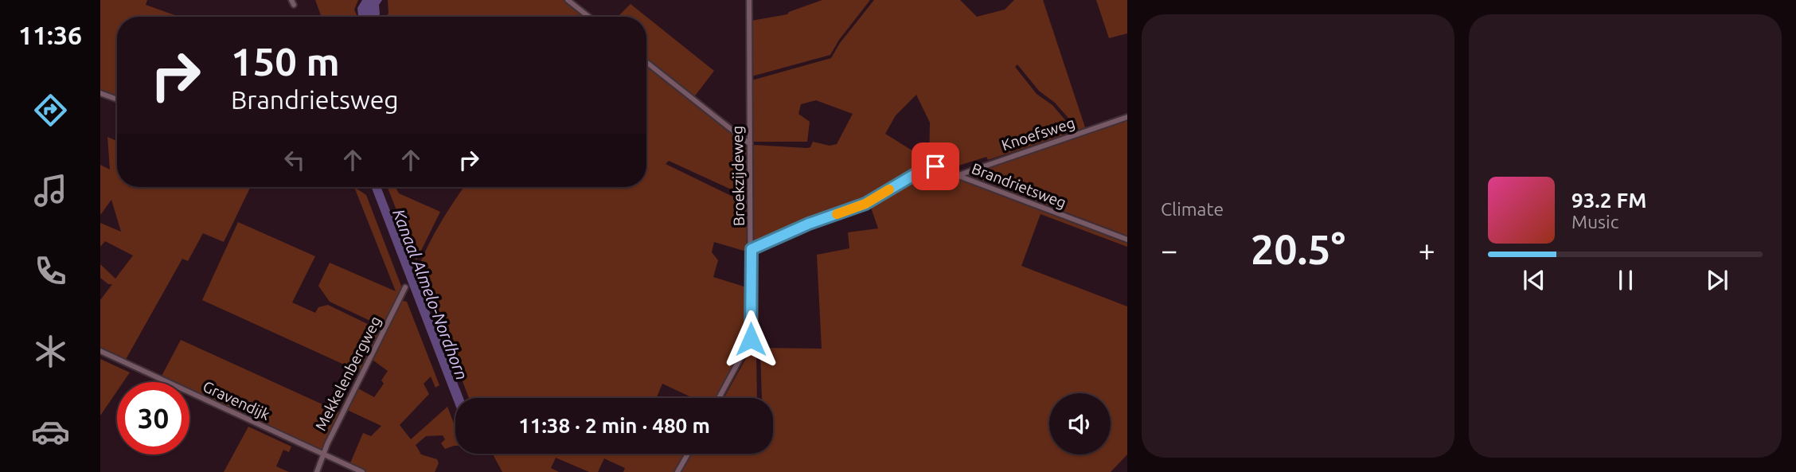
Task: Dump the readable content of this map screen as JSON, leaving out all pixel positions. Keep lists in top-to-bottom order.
{
  "streets": {
    "street": [
      "Knoefsweg",
      "Broekzijdeweg",
      "Brandrietsweg",
      "Mekkelenbergweg",
      "Gravendijk"
    ]
  },
  "crossings": [
    ["Knoefsweg", "Brandrietsweg"],
    ["Broekzijdeweg", "Brandrietsweg"],
    ["Mekkelenbergweg", "Gravendijk"]
  ],
  "water": ["Kanaal Almelo-Nordhorn"],
  "page": {
    "tabs": "11:36",
    "tile": "Climate",
    "turn": ["150 m", "Brandrietsweg"],
    "song": ["93.2 FM", "Music"],
    "heat": ["−", "20.5°", "+"],
    "limit": "30",
    "trip": "11:38 · 2 min · 480 m"
  }
}
